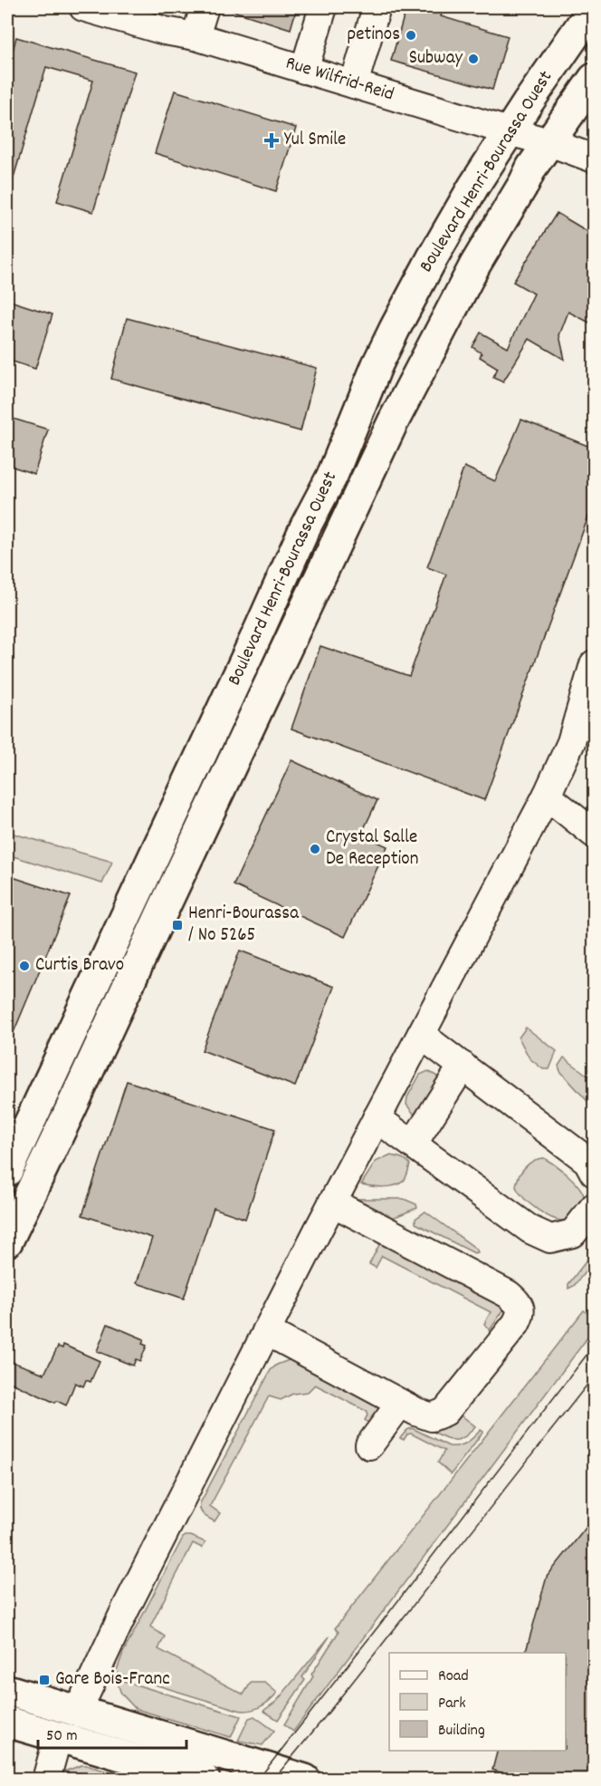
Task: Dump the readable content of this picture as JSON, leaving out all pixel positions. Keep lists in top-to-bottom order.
{
  "streets": {
    "main road": ["Boulevard Henri-Bourassa Ouest"],
    "street": ["Rue Wilfrid-Reid"]
  },
  "crossings": [
    ["Rue Wilfrid-Reid", "Boulevard Henri-Bourassa Ouest"]
  ],
  "places": {
    "other": [
      "petinos",
      "Subway",
      "Crystal Salle De Reception",
      "Curtis Bravo"
    ],
    "health": ["Yul Smile"],
    "transit": ["Henri-Bourassa / No 5265", "Gare Bois-Franc"]
  },
  "legend": ["Road", "Park", "Building"],
  "scale_bar": "50 m"
}
